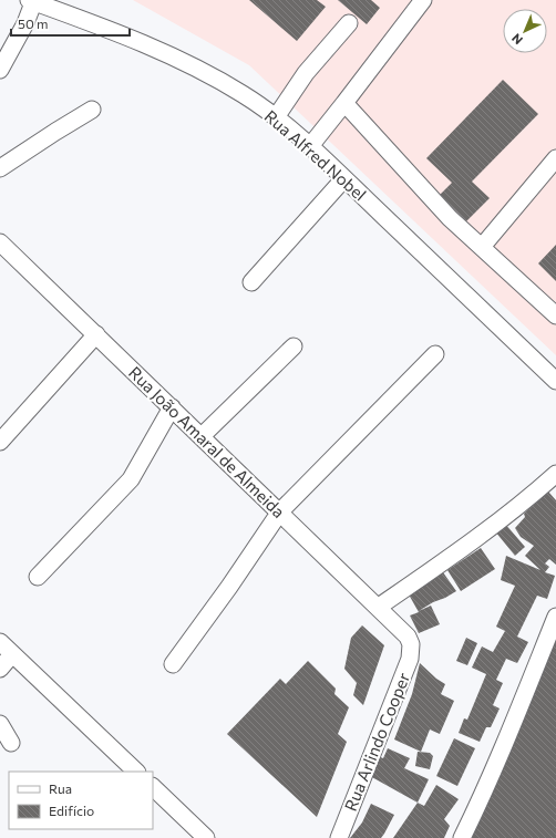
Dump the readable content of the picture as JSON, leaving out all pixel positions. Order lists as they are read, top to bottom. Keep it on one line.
{"streets":{"street":["Rua Alfred Nobel","Rua João Amaral de Almeida","Rua Arlindo Cooper"]},"crossings":[["Rua João Amaral de Almeida","Rua Arlindo Cooper"]],"legend":["Rua","Edifício"],"scale_bar":"50 m","north":"bottom left"}
